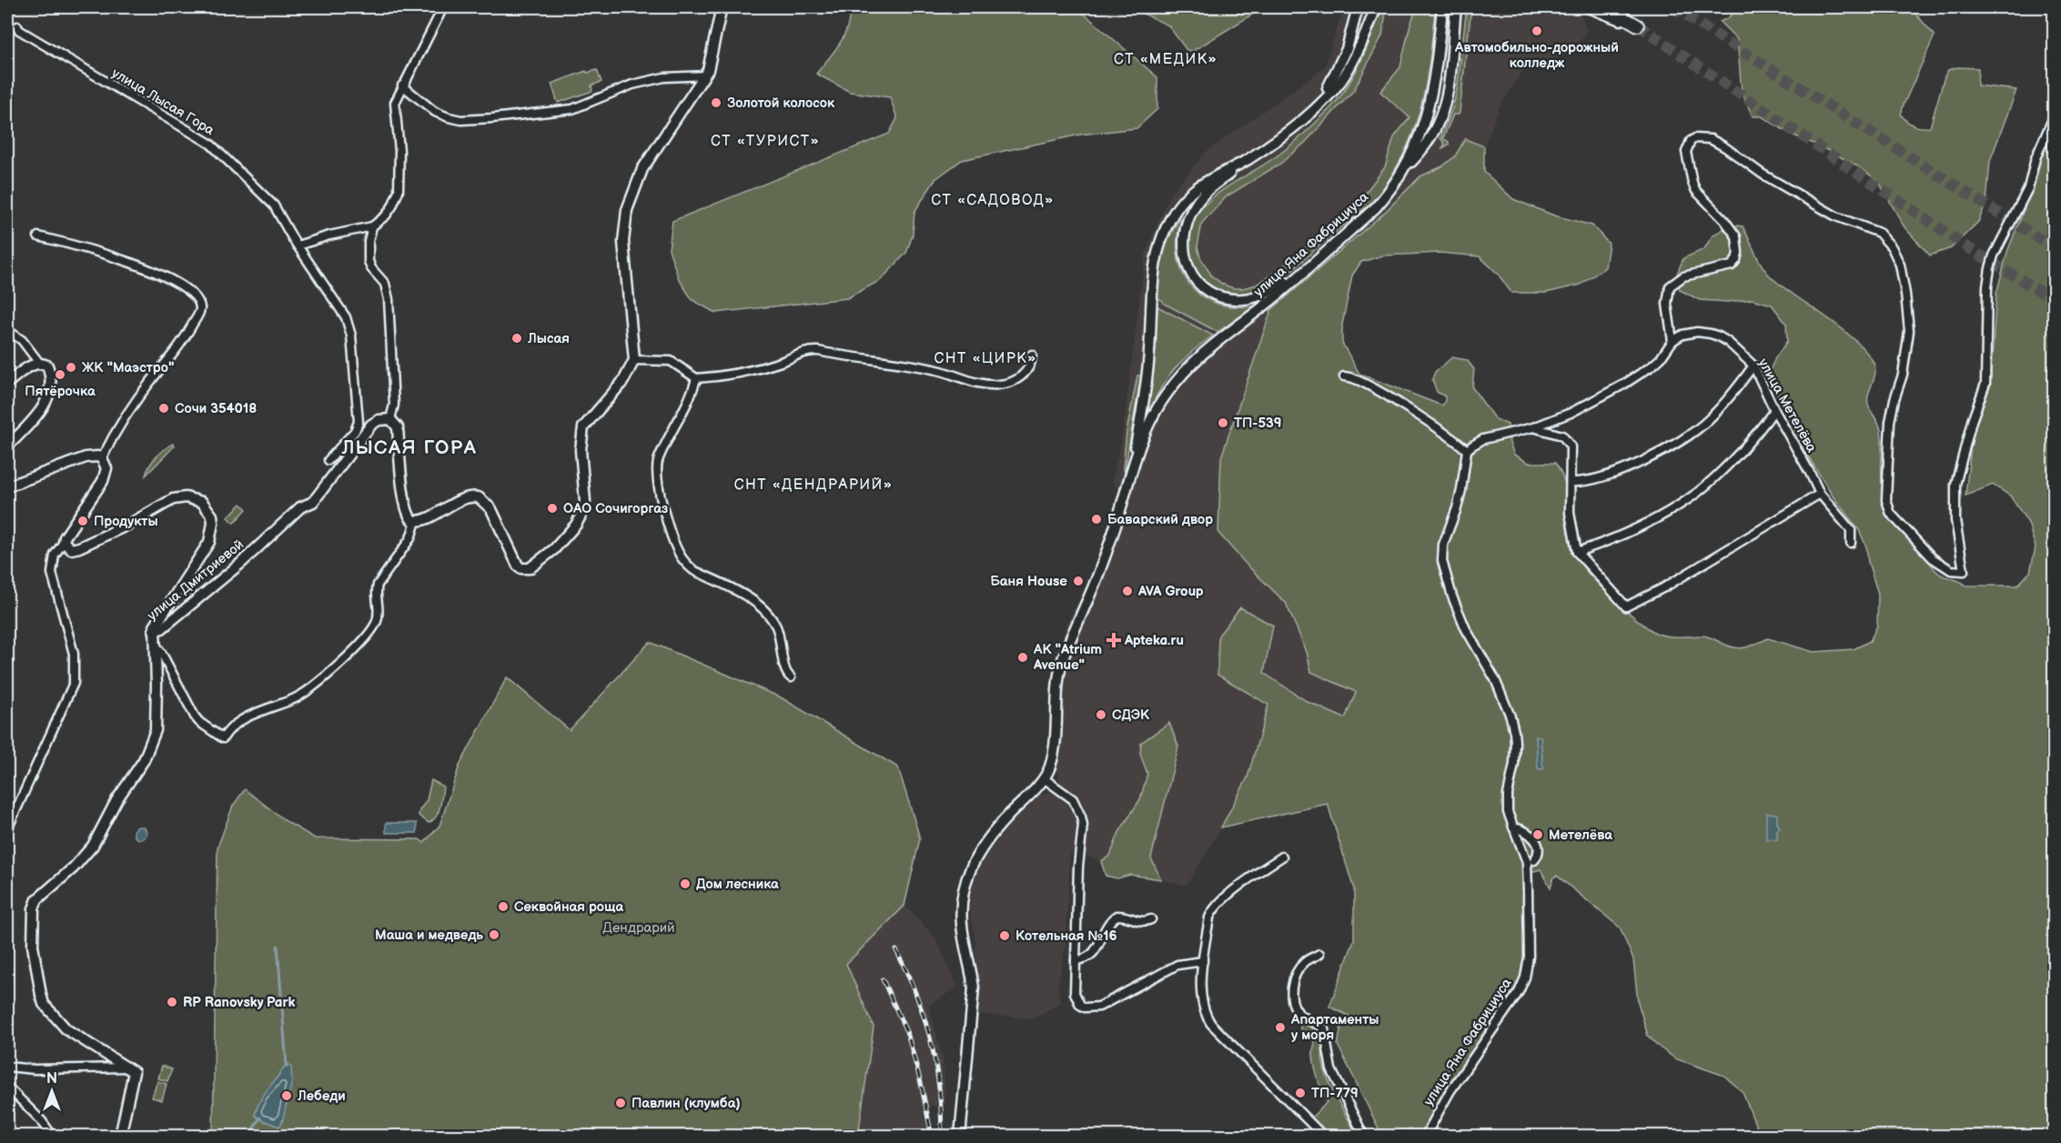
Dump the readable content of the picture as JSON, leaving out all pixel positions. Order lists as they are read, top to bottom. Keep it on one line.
{"streets":{"main road":["улица Яна Фабрициуса","улица Дмитриевой"],"street":["улица Лысая Гора","улица Метелёва"]},"districts":["СТ «МЕДИК»","СТ «ТУРИСТ»","СТ «САДОВОД»","СНТ «ЦИРК»","ЛЫСАЯ ГОРА","СНТ «ДЕНДРАРИЙ»"],"parks":["Дендрарий"],"places":{"other":["Автомобильно-дорожный колледж","Золотой колосок","Лысая","ЖК \"Маэстро\"","Пятёрочка","Сочи 354018","ТП-539","ОАО Сочигоргаз","Баварский двор","Продукты","Баня House","AVA Group","АК \"Atrium Avenue\"","СДЭК","Метелёва","Дом лесника","Секвойная роща","Маша и медведь","Котельная №16","RP Ranovsky Park","Апартаменты у моря","ТП-779","Лебеди","Павлин (клумба)"],"health":["Apteka.ru"]},"north":"top"}
